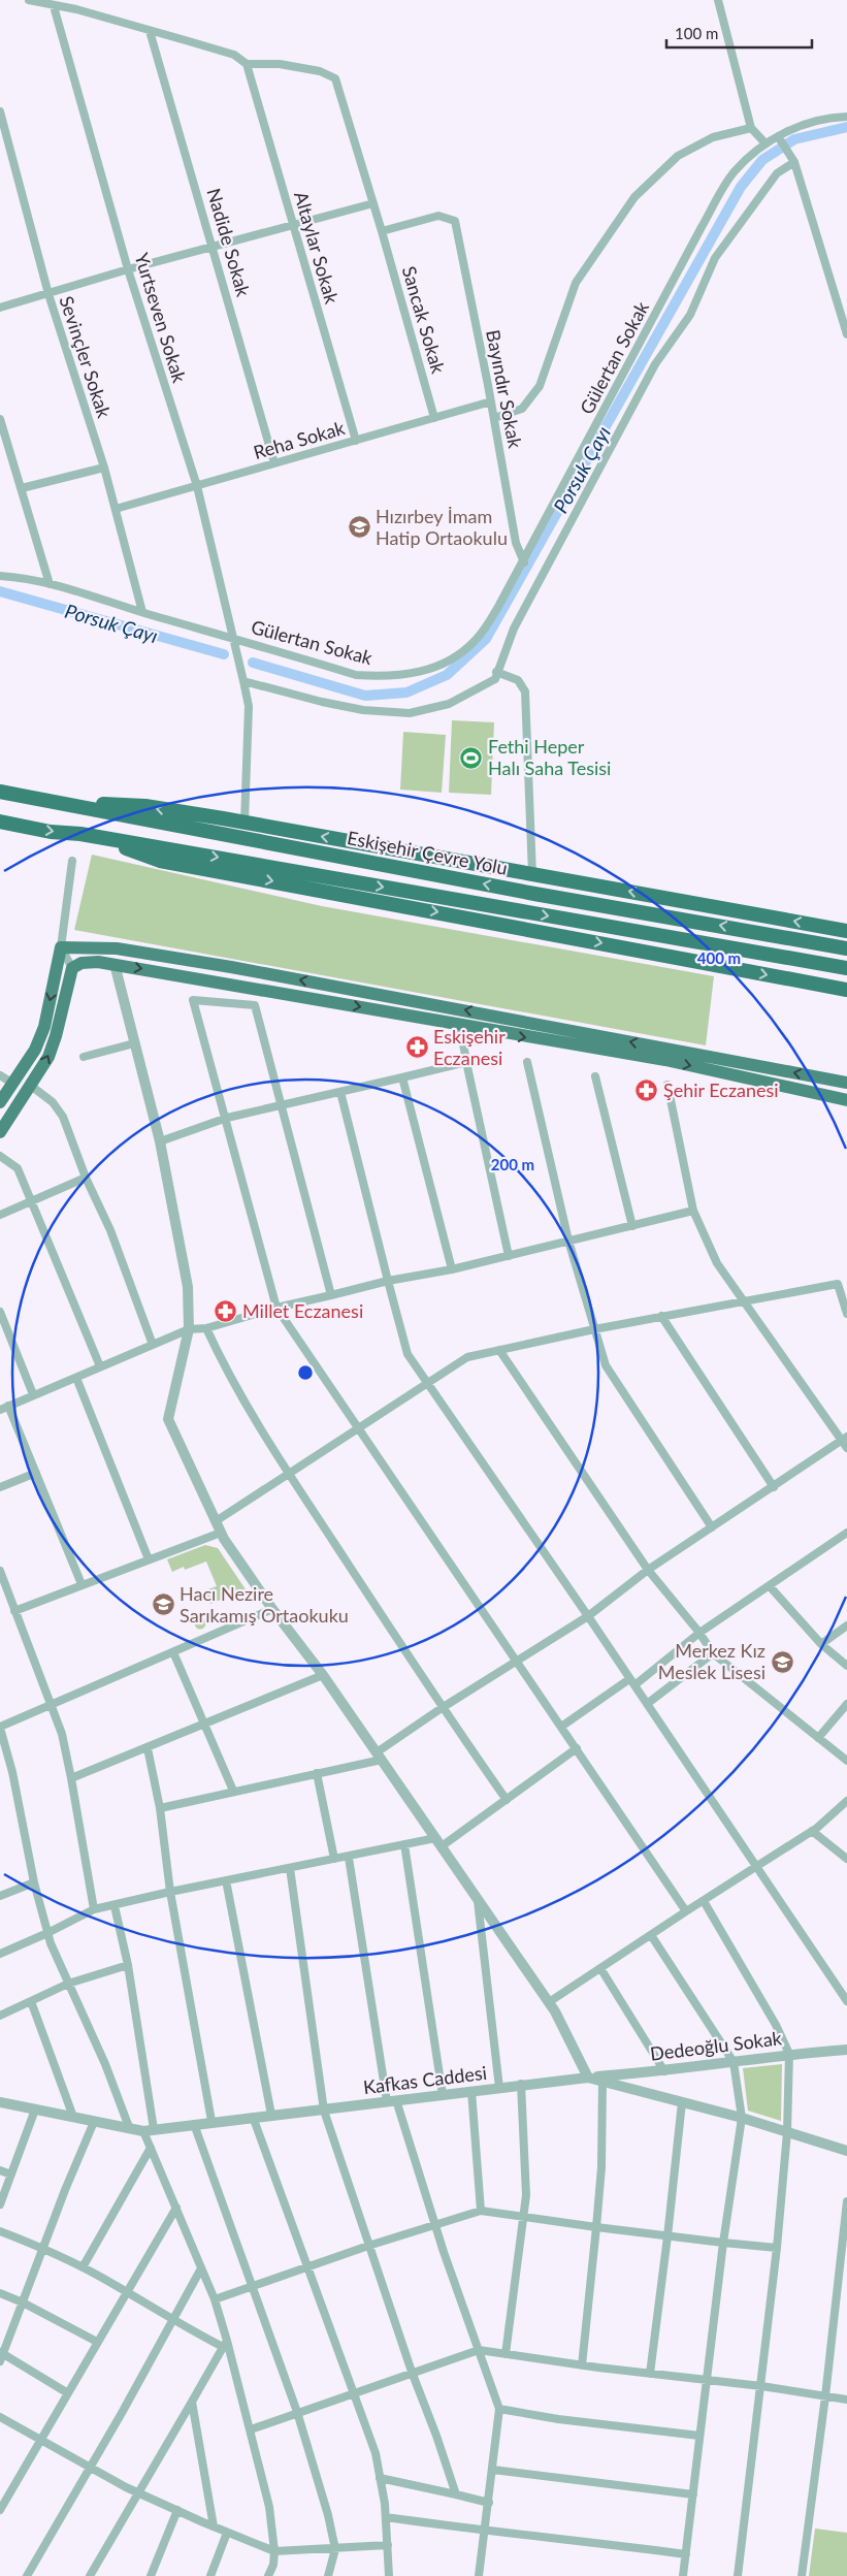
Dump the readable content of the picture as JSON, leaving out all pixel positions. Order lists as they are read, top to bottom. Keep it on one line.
{"streets":{"highway":["Eskişehir Çevre Yolu"],"street":["Nadide Sokak","Altaylar Sokak","Yurtseven Sokak","Sancak Sokak","Sevinçler Sokak","Gülertan Sokak","Bayındır Sokak","Reha Sokak","Dedeoğlu Sokak","Kafkas Caddesi"]},"crossings":[["Nadide Sokak","Reha Sokak"],["Altaylar Sokak","Sancak Sokak"],["Altaylar Sokak","Reha Sokak"],["Yurtseven Sokak","Gülertan Sokak"],["Yurtseven Sokak","Reha Sokak"],["Sancak Sokak","Bayındır Sokak"],["Sancak Sokak","Reha Sokak"],["Sevinçler Sokak","Gülertan Sokak"],["Sevinçler Sokak","Reha Sokak"],["Gülertan Sokak","Bayındır Sokak"],["Bayındır Sokak","Reha Sokak"],["Dedeoğlu Sokak","Kafkas Caddesi"]],"water":["Porsuk Çayı"],"places":{"school or university":["Hızırbey İmam Hatip Ortaokulu","Hacı Nezire Sarıkamış Ortaokuku","Merkez Kız Meslek Lisesi"],"sports":["Fethi Heper Halı Saha Tesisi"],"pharmacy":["Eskişehir Eczanesi","Şehir Eczanesi","Millet Eczanesi"]},"scale_bar":"100 m","rings":["400 m","200 m"]}
